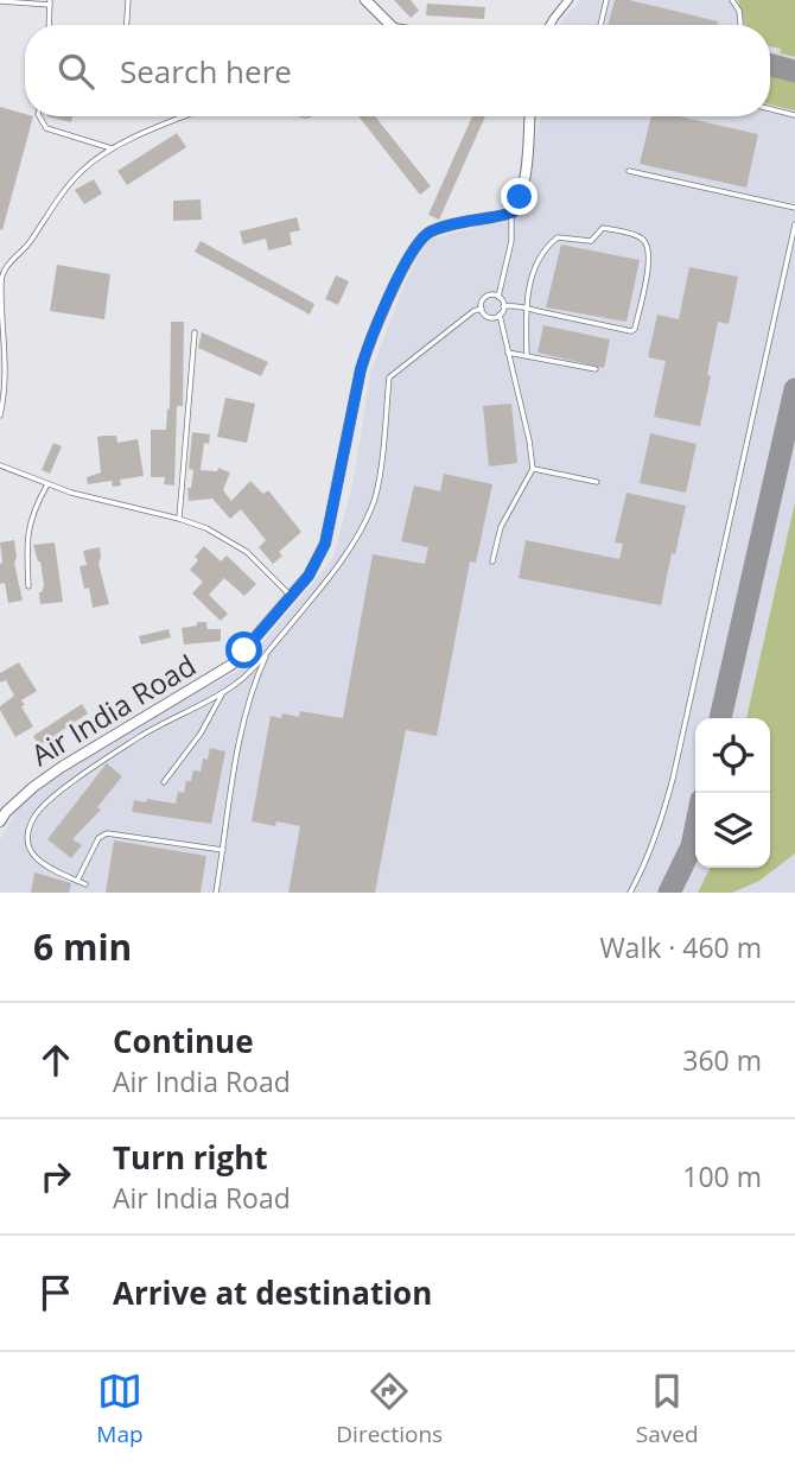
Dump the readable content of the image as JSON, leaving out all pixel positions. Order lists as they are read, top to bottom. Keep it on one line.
{"streets":{"street":["Air India Road"]},"page":{"search":"Search here","heading":["6 min","Walk · 460 m"],"list":[["Continue","Air India Road","360 m"],["Turn right","Air India Road","100 m"],"Arrive at destination"],"nav":["Map","Directions","Saved"]}}
